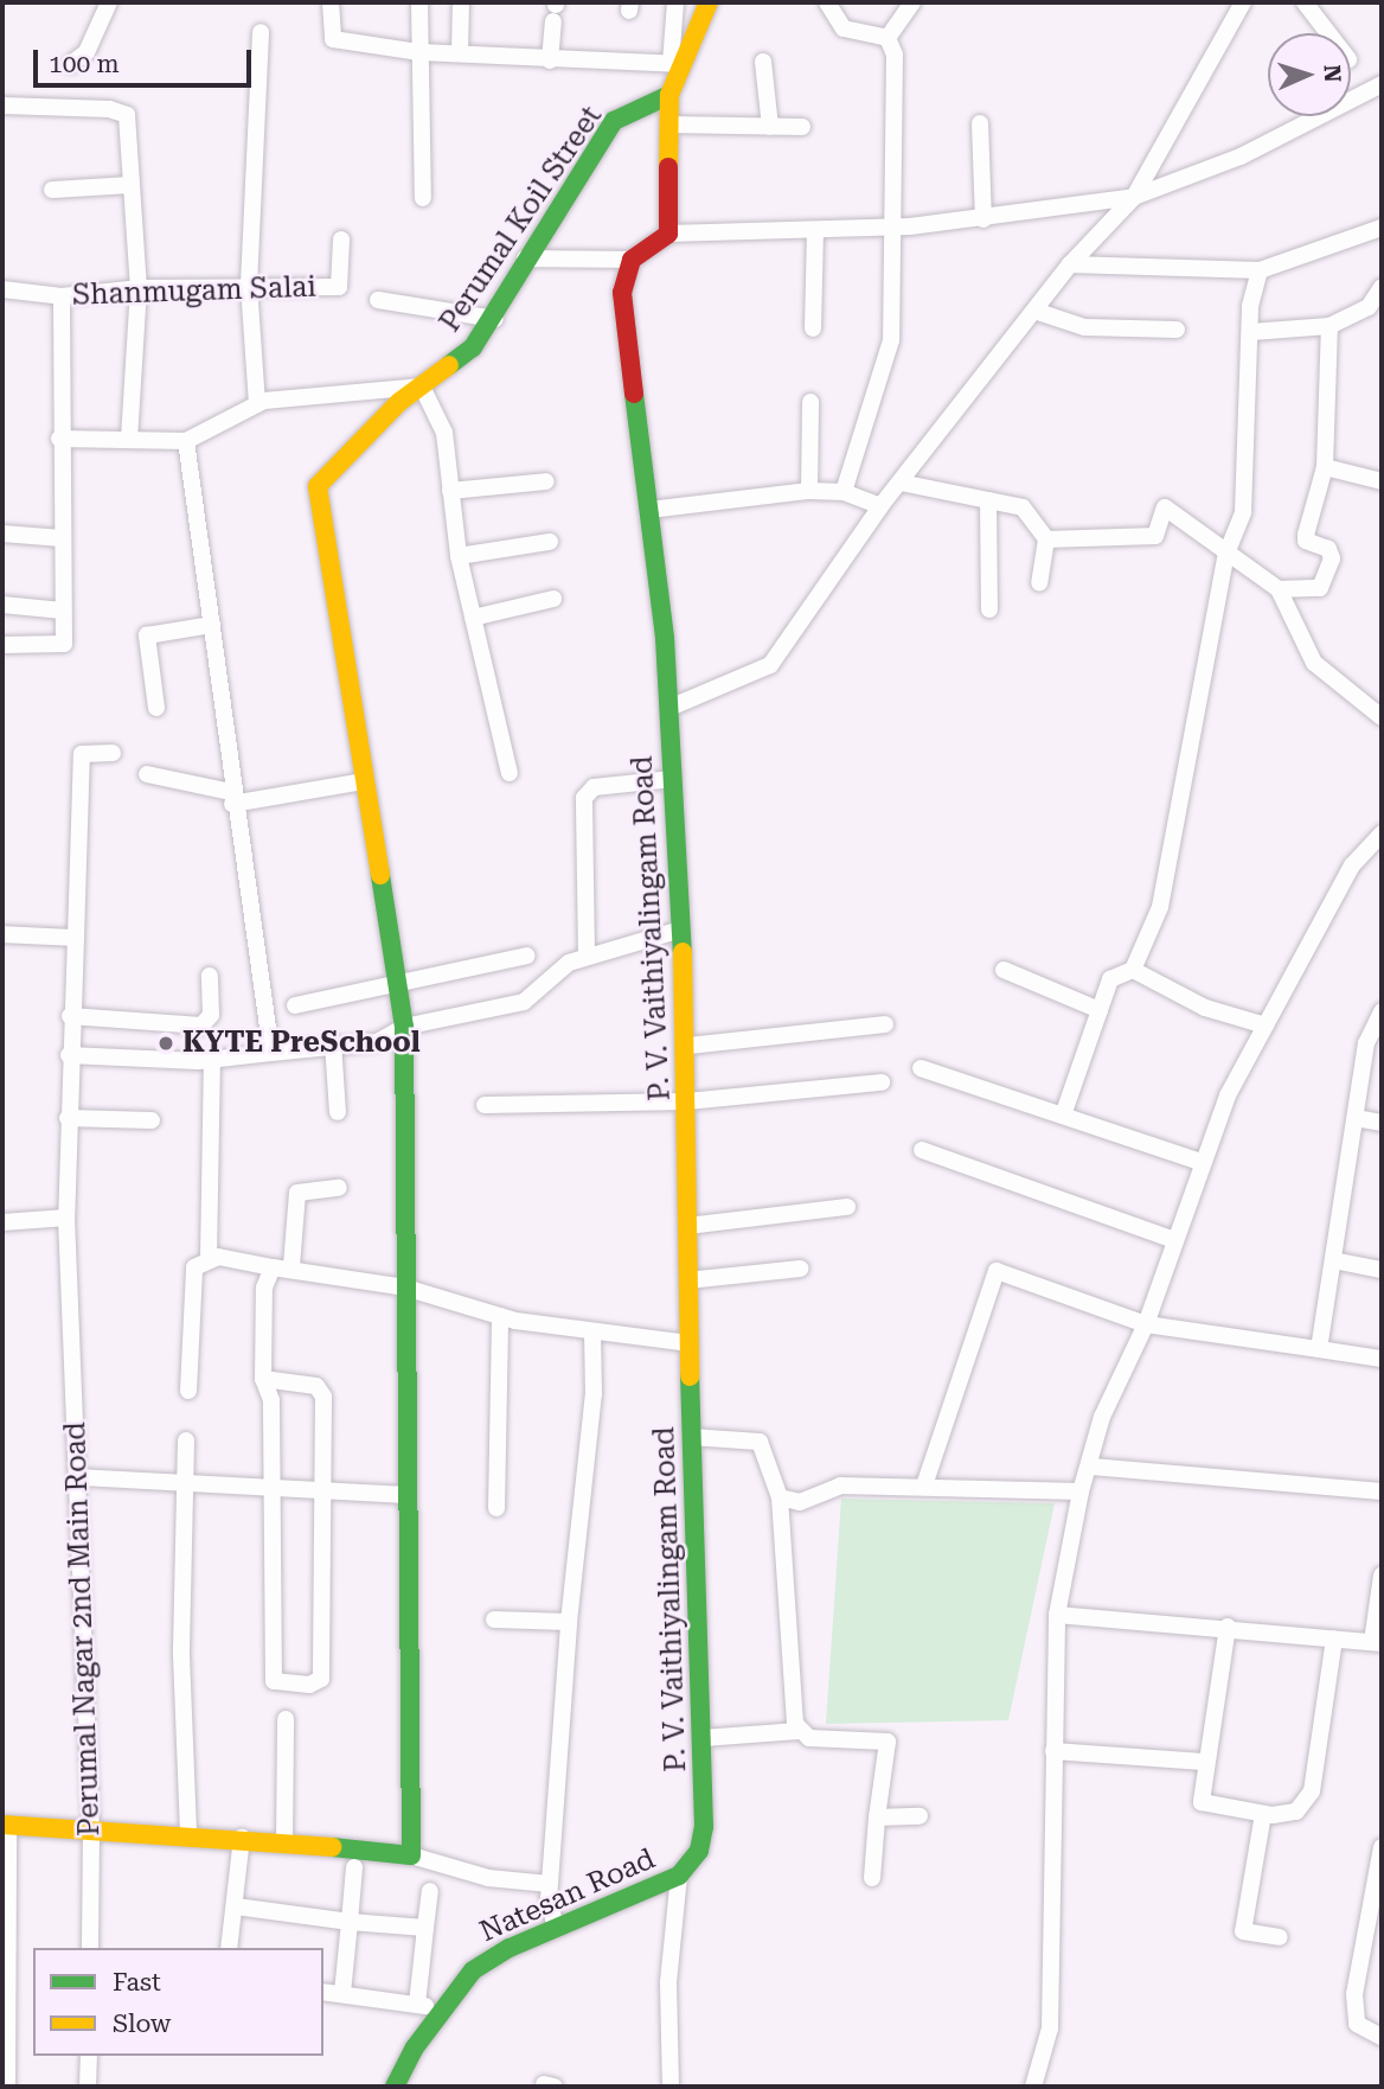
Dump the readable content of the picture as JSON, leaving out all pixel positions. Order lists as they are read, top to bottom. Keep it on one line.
{"streets":{"street":["Perumal Koil Street","Shanmugam Salai","P. V. Vaithiyalingam Road","Perumal Nagar 2nd Main Road","Natesan Road"]},"crossings":[["P. V. Vaithiyalingam Road","Natesan Road"]],"places":["KYTE PreSchool"],"legend":["Fast","Slow"],"scale_bar":"100 m","north":"right"}
